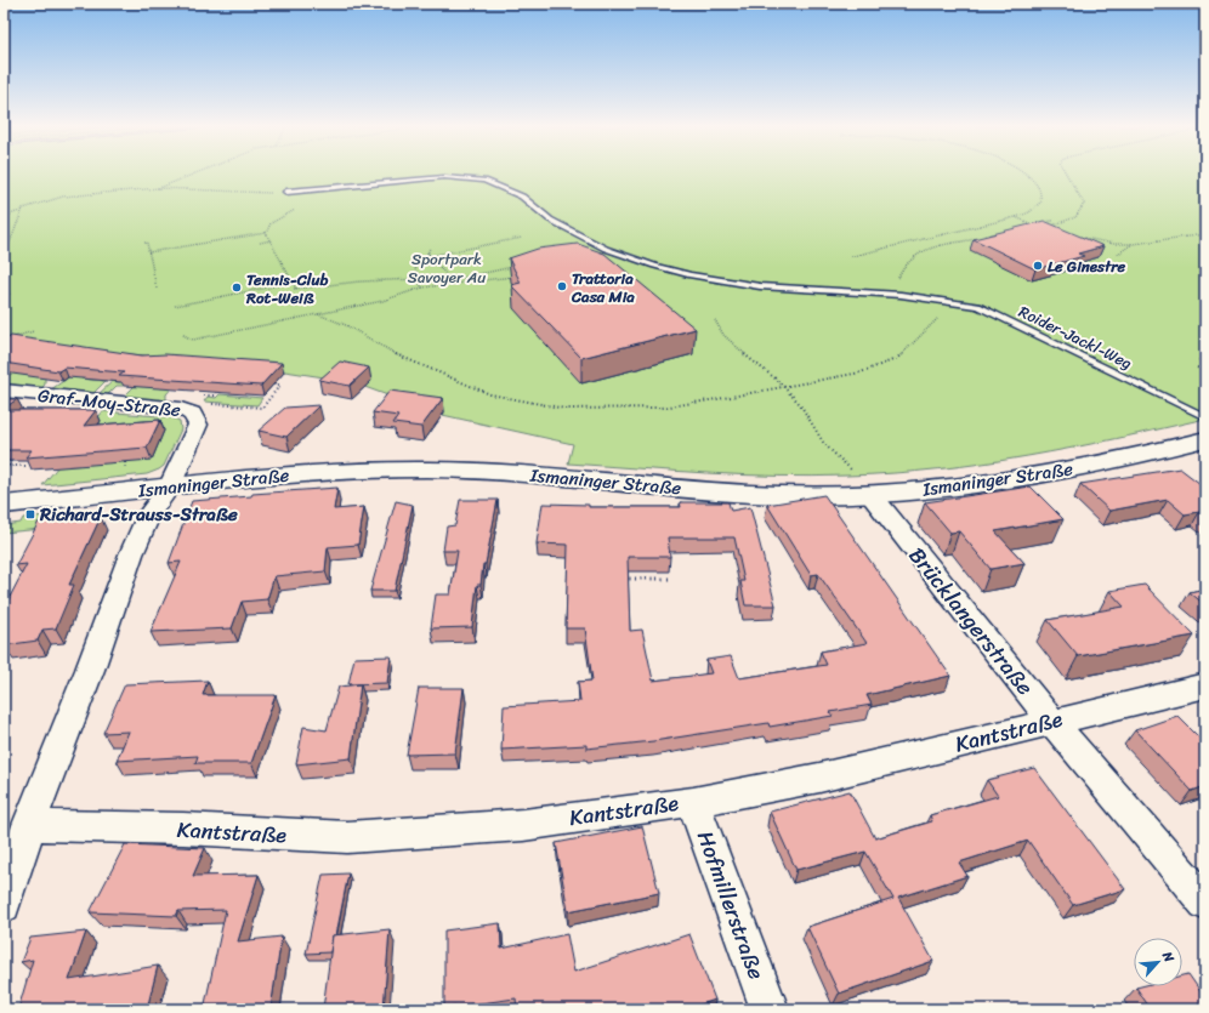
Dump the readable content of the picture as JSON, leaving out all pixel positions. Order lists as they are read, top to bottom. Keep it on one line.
{"streets":{"street":["Graf-Moy-Straße","Ismaninger Straße","Brücklangerstraße","Kantstraße","Hofmillerstraße"],"lane":["Roider-Jackl-Weg"]},"crossings":[["Graf-Moy-Straße","Ismaninger Straße"],["Ismaninger Straße","Brücklangerstraße"],["Brücklangerstraße","Kantstraße"],["Kantstraße","Hofmillerstraße"]],"parks":["Sportpark Savoyer Au"],"places":{"other":["Le Ginestre","Trattoria Casa Mia","Tennis-Club Rot-Weiß"],"transit":["Richard-Strauss-Straße"]},"north":"top right"}
